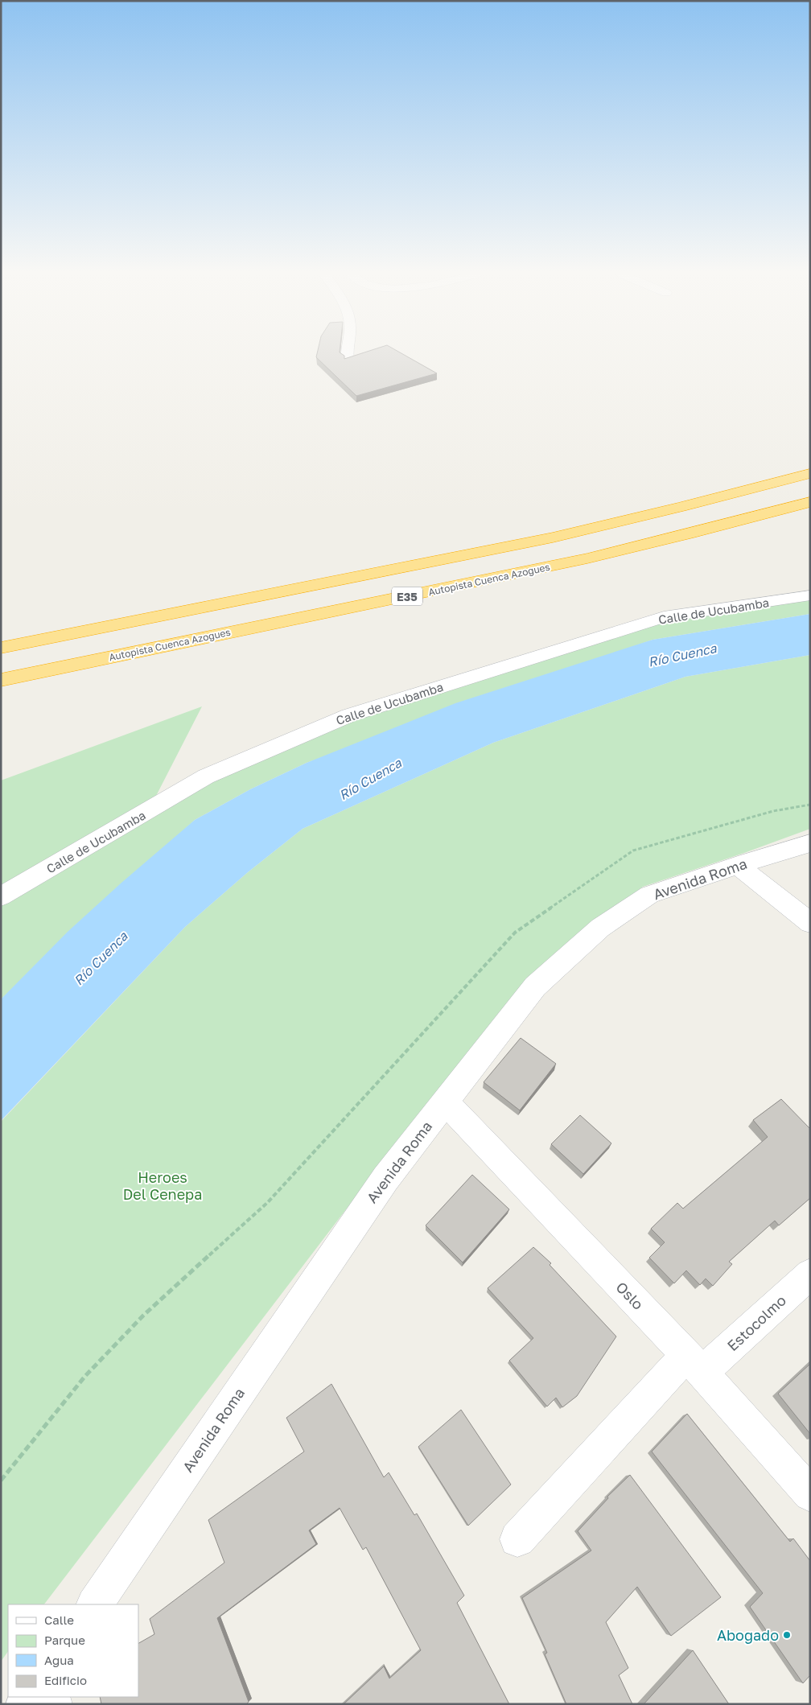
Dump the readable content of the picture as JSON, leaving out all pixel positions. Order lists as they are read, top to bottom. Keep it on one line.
{"streets":{"highway":["Autopista Cuenca Azogues","E35"],"street":["Calle de Ucubamba","Avenida Roma","Oslo","Estocolmo"]},"crossings":[["Avenida Roma","Oslo"],["Oslo","Estocolmo"]],"water":["Río Cuenca"],"parks":["Heroes Del Cenepa"],"places":["Abogado"],"legend":["Calle","Parque","Agua","Edificio"]}
